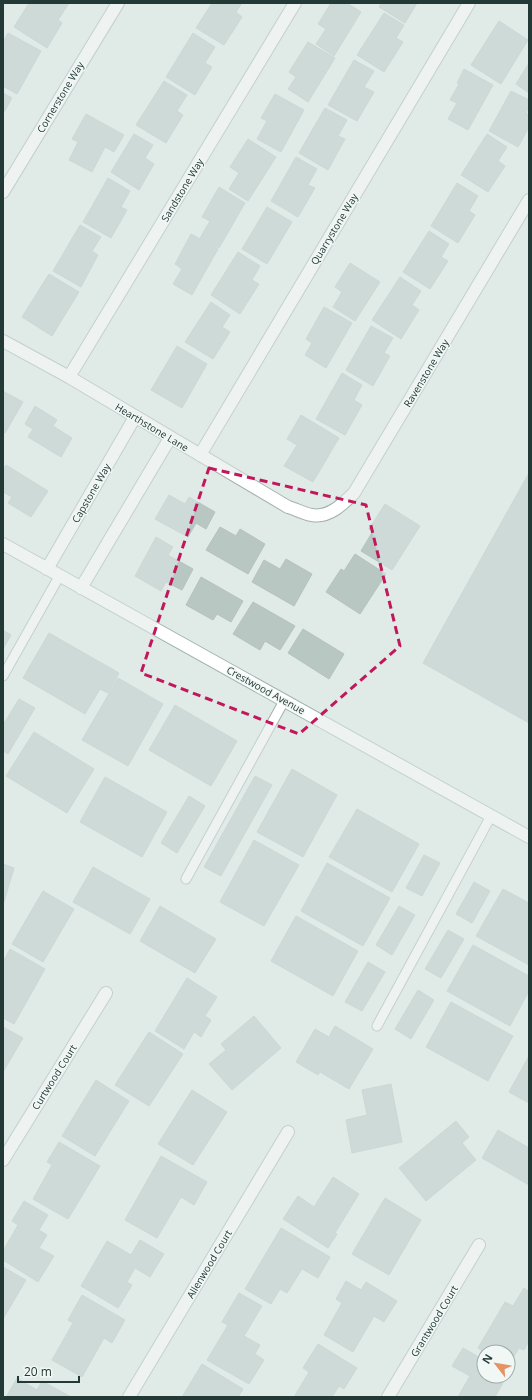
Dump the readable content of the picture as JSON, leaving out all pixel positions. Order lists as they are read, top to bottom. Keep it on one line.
{"streets":{"street":["Cornerstone Way","Sandstone Way","Quarrystone Way","Ravenstone Way","Hearthstone Lane","Capstone Way","Crestwood Avenue","Curtwood Court","Allenwood Court","Grantwood Court"]},"crossings":[["Sandstone Way","Hearthstone Lane"],["Quarrystone Way","Hearthstone Lane"],["Ravenstone Way","Hearthstone Lane"],["Hearthstone Lane","Capstone Way"],["Capstone Way","Crestwood Avenue"]],"scale_bar":"20 m","north":"top left"}
